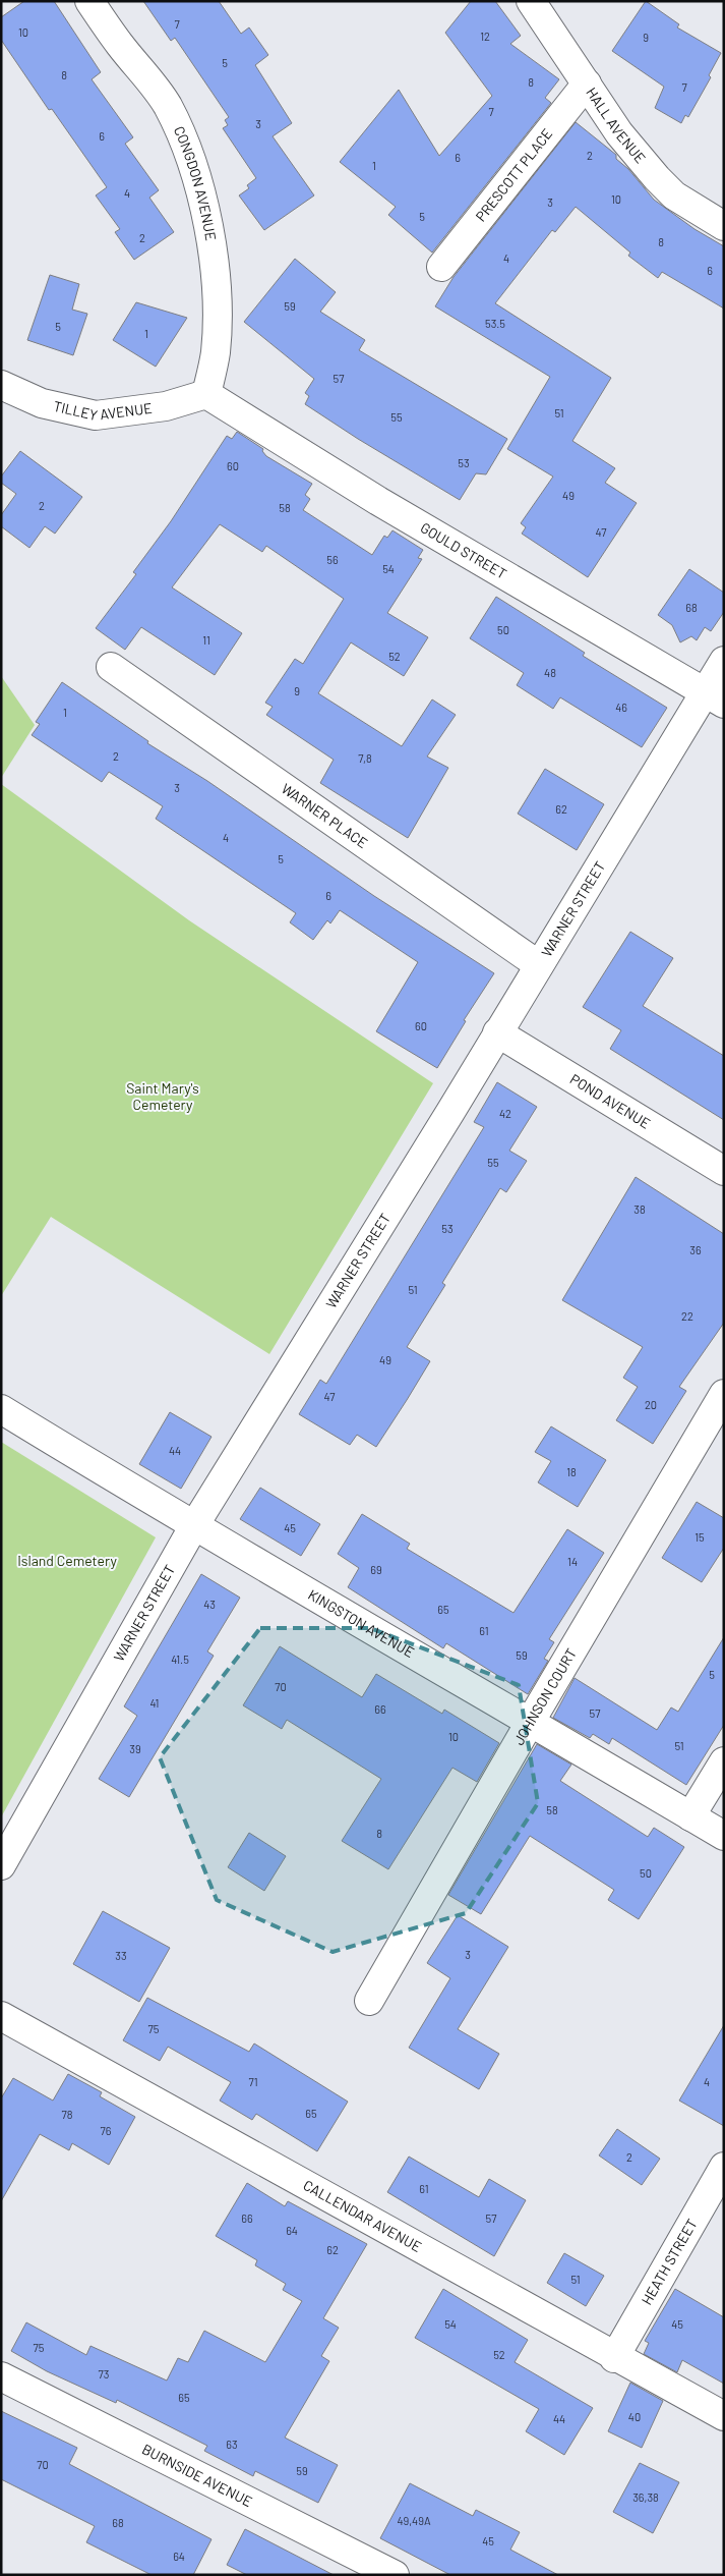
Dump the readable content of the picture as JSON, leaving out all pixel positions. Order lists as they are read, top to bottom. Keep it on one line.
{"streets":{"street":["HALL AVENUE","PRESCOTT PLACE","CONGDON AVENUE","TILLEY AVENUE","GOULD STREET","WARNER PLACE","WARNER STREET","POND AVENUE","KINGSTON AVENUE","JOHNSON COURT","CALLENDAR AVENUE","HEATH STREET","BURNSIDE AVENUE"]},"crossings":[["HALL AVENUE","PRESCOTT PLACE"],["CONGDON AVENUE","TILLEY AVENUE"],["CONGDON AVENUE","GOULD STREET"],["TILLEY AVENUE","GOULD STREET"],["GOULD STREET","WARNER STREET"],["WARNER PLACE","WARNER STREET"],["WARNER STREET","POND AVENUE"],["WARNER STREET","KINGSTON AVENUE"],["KINGSTON AVENUE","JOHNSON COURT"],["CALLENDAR AVENUE","HEATH STREET"]],"parks":["Saint Mary's Cemetery","Island Cemetery"],"house_numbers":["7","10","12","9","5","8","8","7","7","3","6","2","6","1","4","10","3","5","2","8","4","6","59","53.5","5","1","57","51","55","53","60","49","2","58","47","56","54","68","50","11","52","48","9","46","1","2","7,8","3","62","4","5","6","60","42","55","38","53","36","51","22","49","47","20","44","18","45","15","14","69","43","65","61","59","41.5","5","70","41","66","57","10","51","39","58","8","50","3","33","75","71","4","65","78","76","2","61","66","57","64","62","51","54","45","75","52","73","65","40","44","63","70","59","36,38","49,49A","68","45","64"]}
